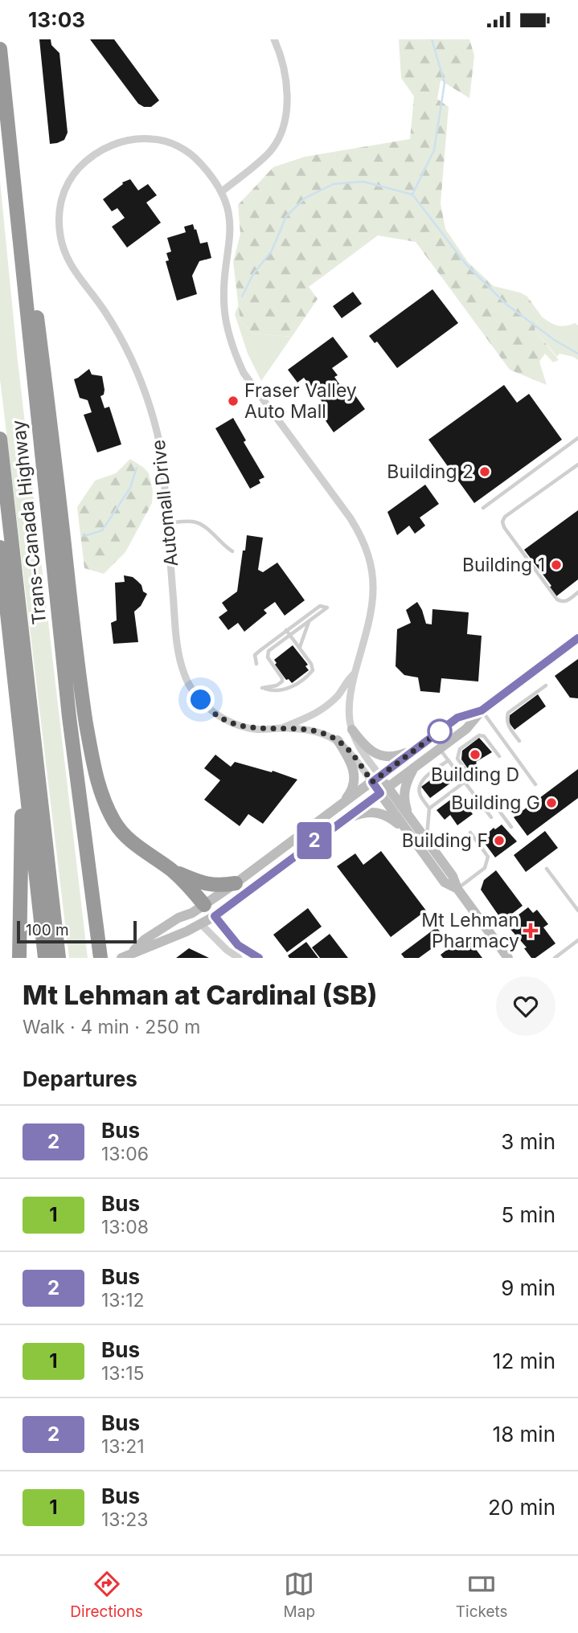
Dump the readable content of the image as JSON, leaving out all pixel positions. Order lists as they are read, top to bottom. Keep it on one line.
{"streets":{"highway":["Trans-Canada Highway"],"street":["Automall Drive"]},"places":{"other":["Fraser Valley Auto Mall","Building 2","Building 1","Building D","Building G","Building F"],"health":["Mt Lehman Pharmacy"]},"lines":["bus line 2"],"scale_bar":"100 m","page":{"status":"13:03","on_map":"2","scale":"100 m","heading":[["Mt Lehman at Cardinal (SB)","Walk · 4 min · 250 m"],"Departures"],"list":[{"mark":"2","name":"Bus","note":"13:06","value":"3 min"},{"mark":"1","name":"Bus","note":"13:08","value":"5 min"},{"mark":"2","name":"Bus","note":"13:12","value":"9 min"},{"mark":"1","name":"Bus","note":"13:15","value":"12 min"},{"mark":"2","name":"Bus","note":"13:21","value":"18 min"},{"mark":"1","name":"Bus","note":"13:23","value":"20 min"}],"tabs":["Directions","Map","Tickets"]}}
